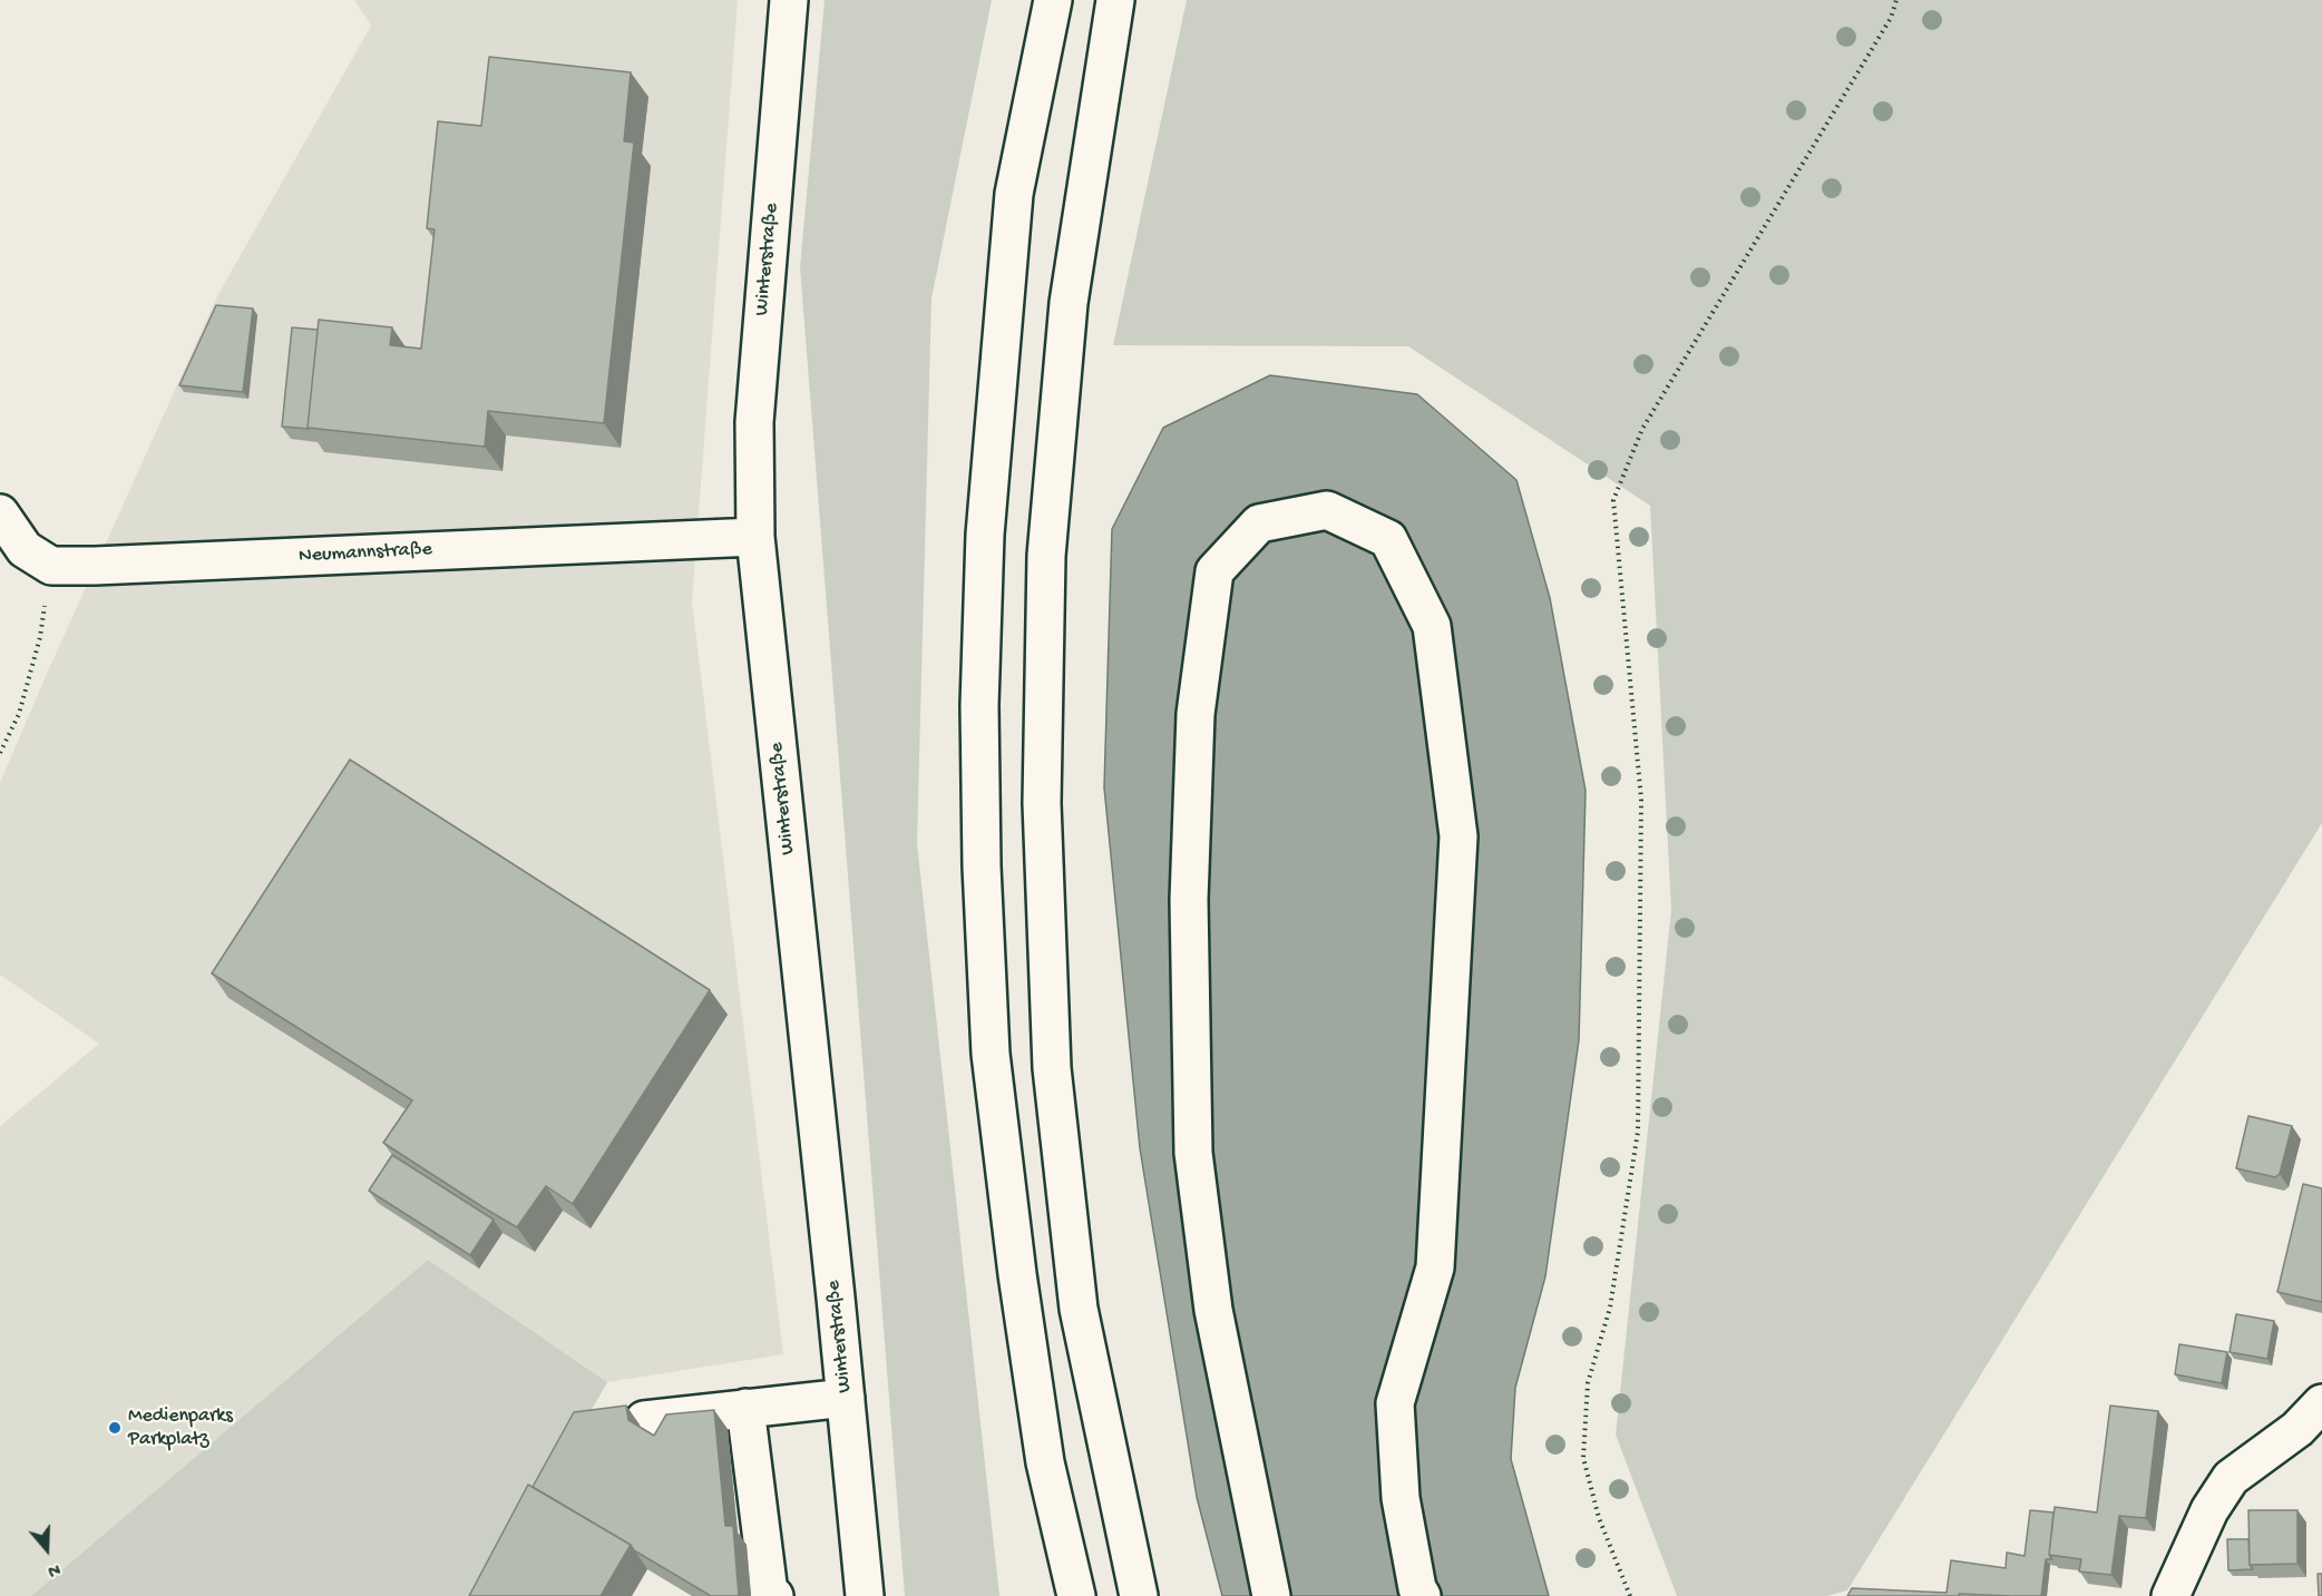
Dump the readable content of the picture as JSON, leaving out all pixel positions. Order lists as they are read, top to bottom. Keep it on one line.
{"streets":{"main road":["Winterstraße","Neumannstraße"]},"crossings":[["Winterstraße","Neumannstraße"]],"places":["Medienparks Parkplatz"],"north":"bottom"}
